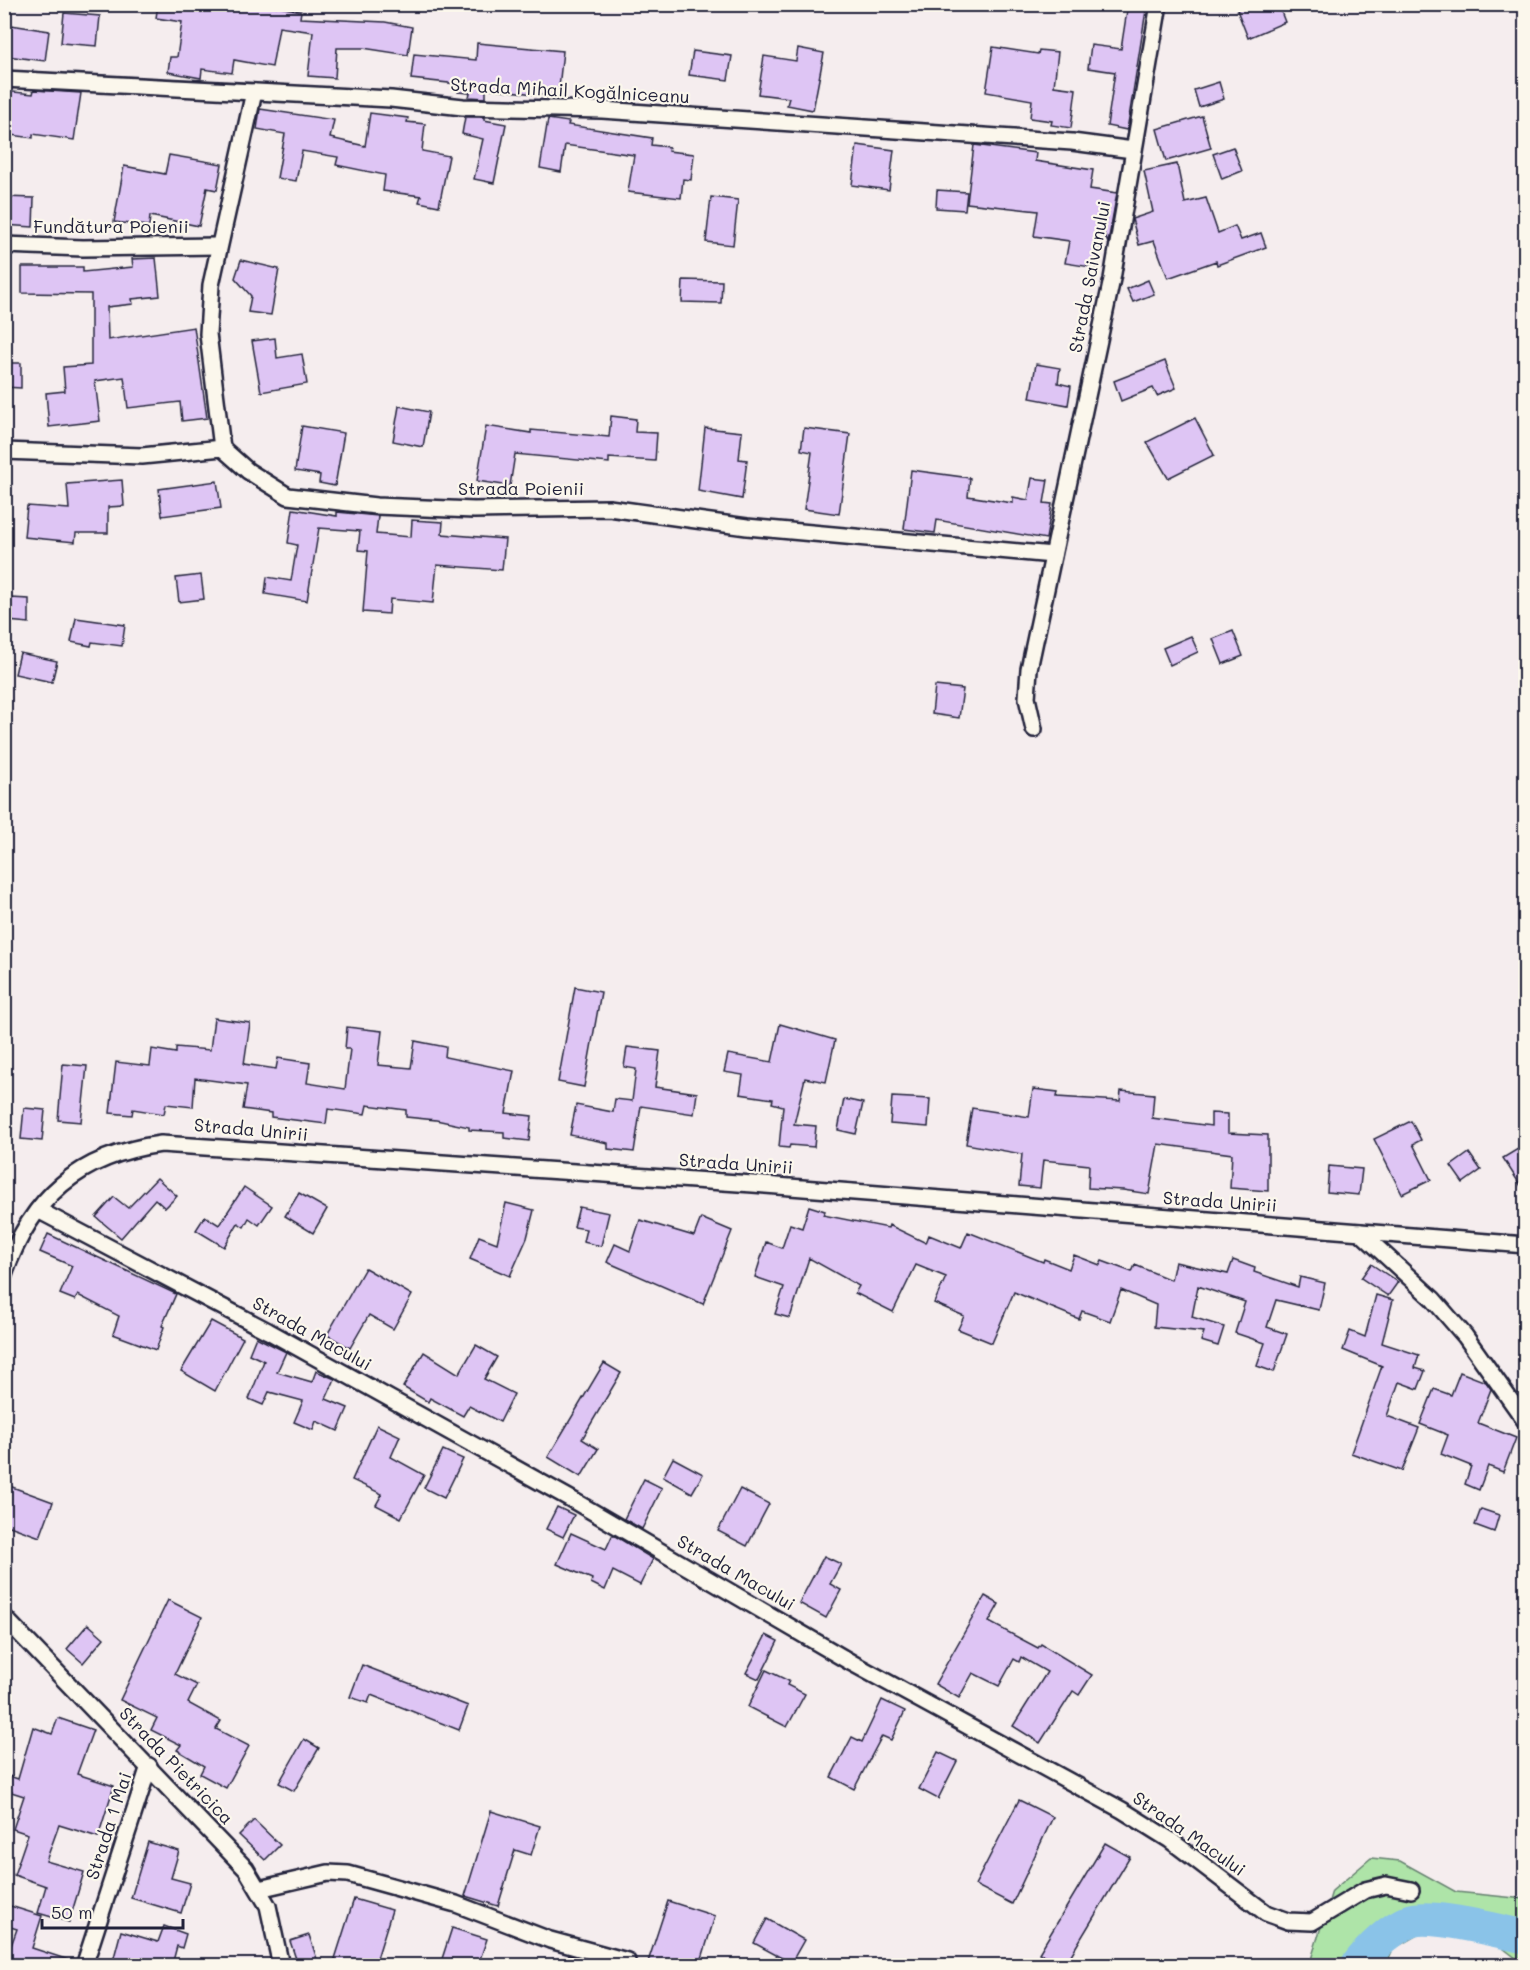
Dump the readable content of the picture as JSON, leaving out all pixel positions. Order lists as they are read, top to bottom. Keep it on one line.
{"streets":{"street":["Strada Mihail Kogălniceanu","Fundătura Poienii","Strada Saivanului","Strada Poienii","Strada Unirii","Strada Macului","Strada Pietricica","Strada 1 Mai"]},"crossings":[["Strada Mihail Kogălniceanu","Strada Saivanului"],["Strada Saivanului","Strada Poienii"],["Strada Unirii","Strada Macului"],["Strada Pietricica","Strada 1 Mai"]],"scale_bar":"50 m"}
